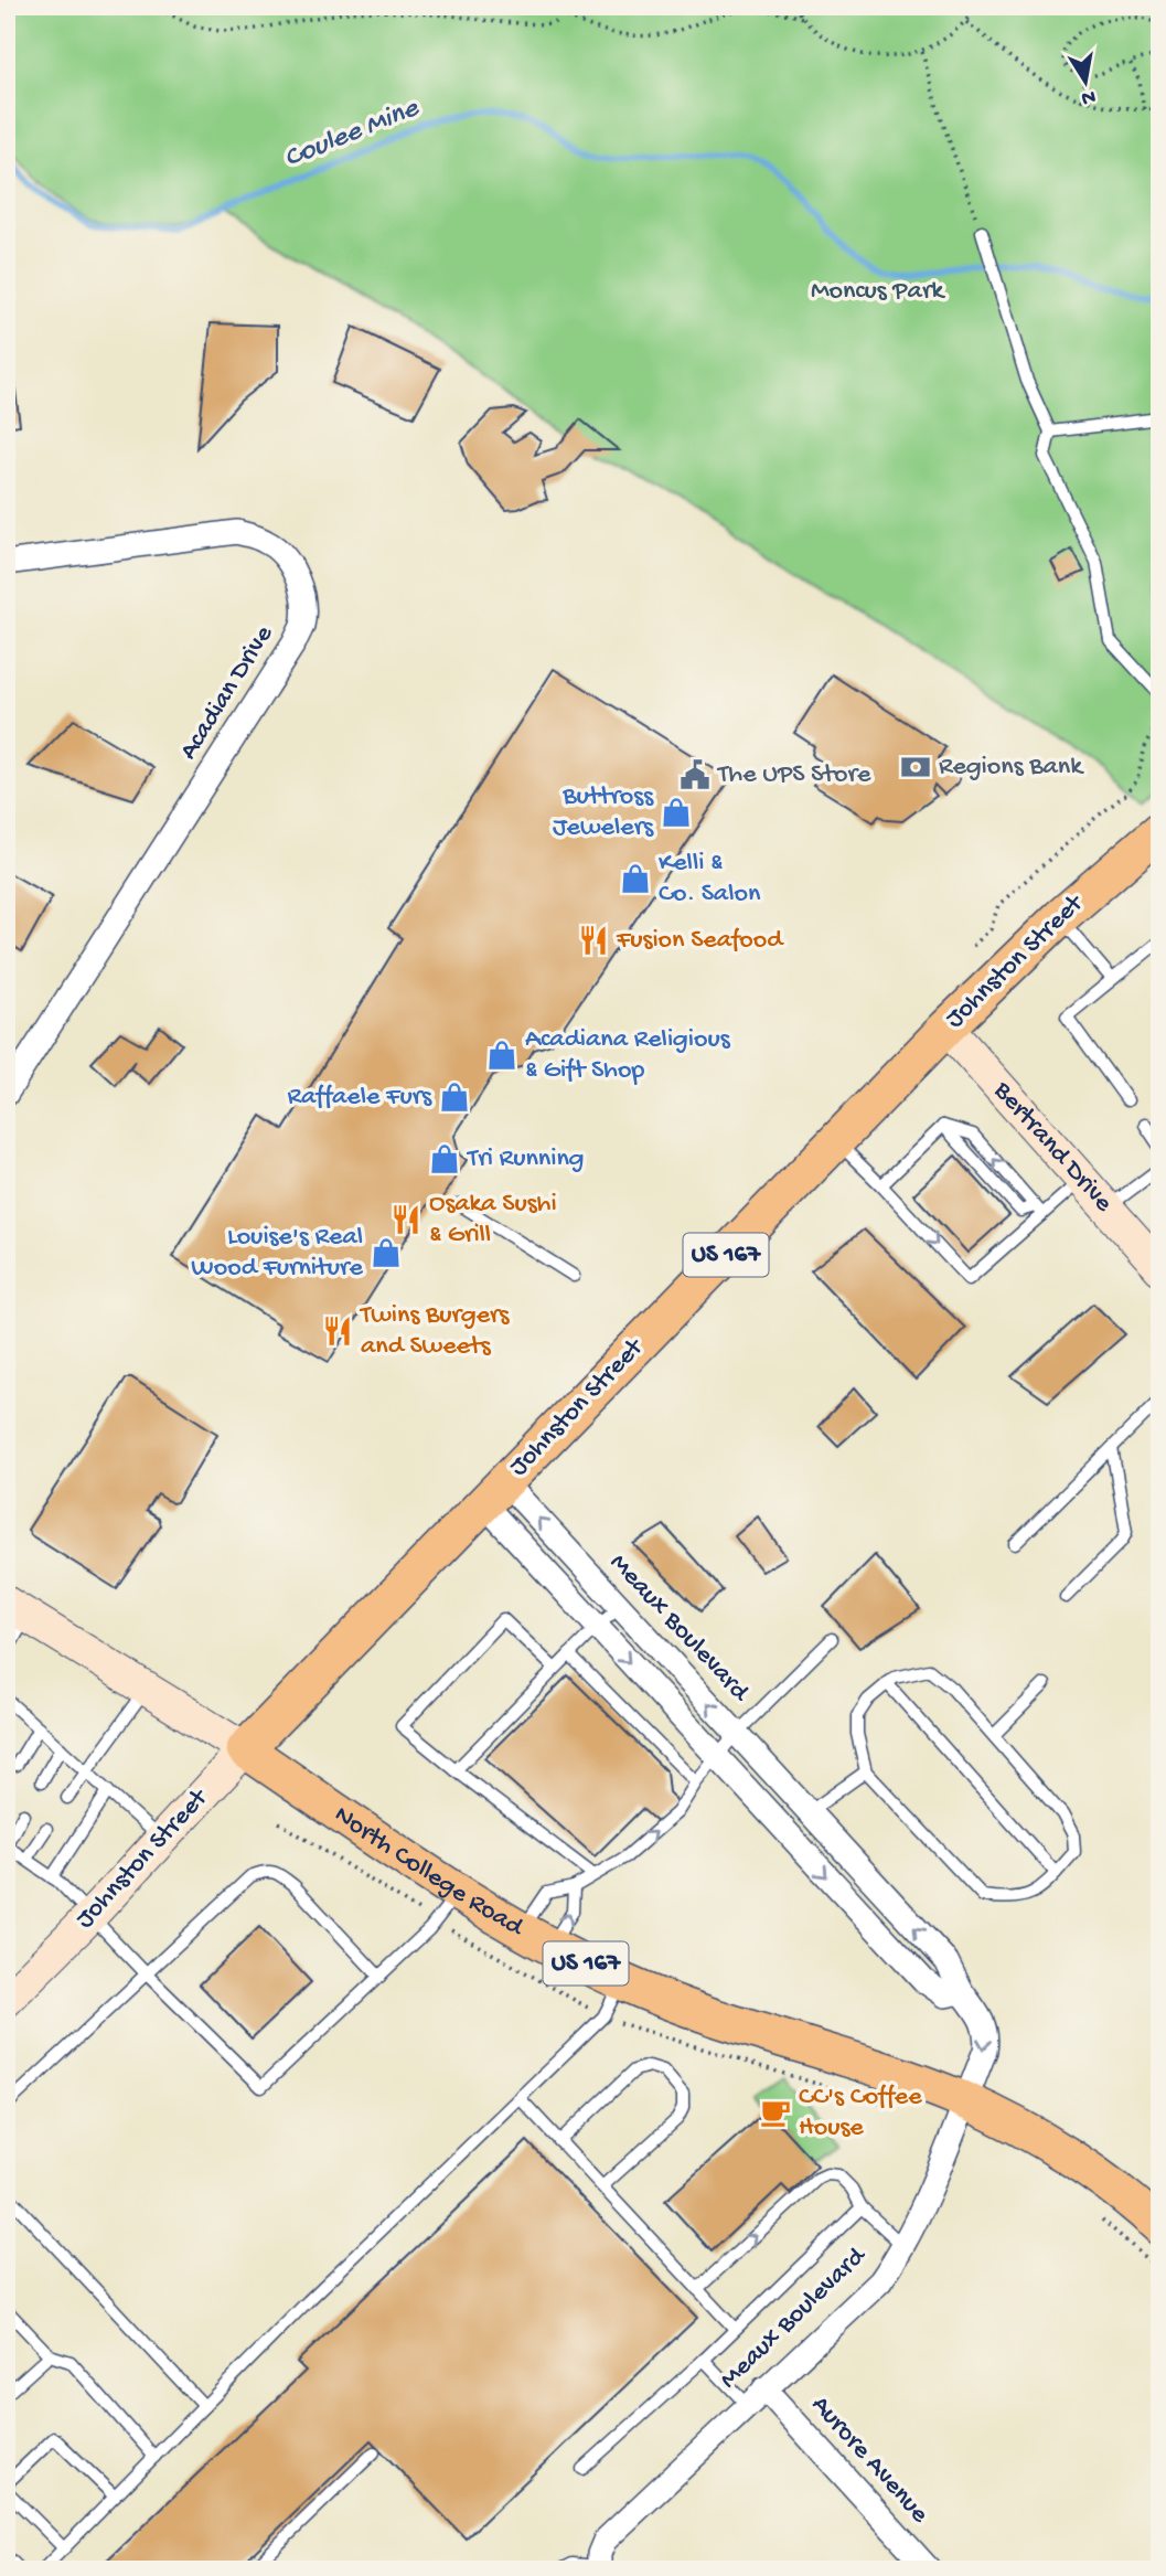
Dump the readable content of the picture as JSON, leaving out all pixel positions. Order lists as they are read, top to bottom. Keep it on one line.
{"streets":{"main road":["Johnston Street","Bertrand Drive","US 167","North College Road"],"street":["Acadian Drive","Meaux Boulevard","Aurore Avenue"]},"crossings":[["Johnston Street","Bertrand Drive"],["Johnston Street","Meaux Boulevard"],["Johnston Street","North College Road"],["Meaux Boulevard","North College Road"],["Meaux Boulevard","Aurore Avenue"]],"water":["Coulee Mine"],"parks":["Moncus Park"],"places":{"bank":["Regions Bank"],"public building":["The UPS Store"],"shop":["Buttross Jewelers","Kelli & Co. Salon","Acadiana Religious & Gift Shop","Raffaele Furs","Tri Running","Louise's Real Wood Furniture"],"restaurant":["Fusion Seafood","Osaka Sushi & Grill","Twins Burgers and Sweets"],"cafe":["CC's Coffee House"]},"north":"bottom"}
